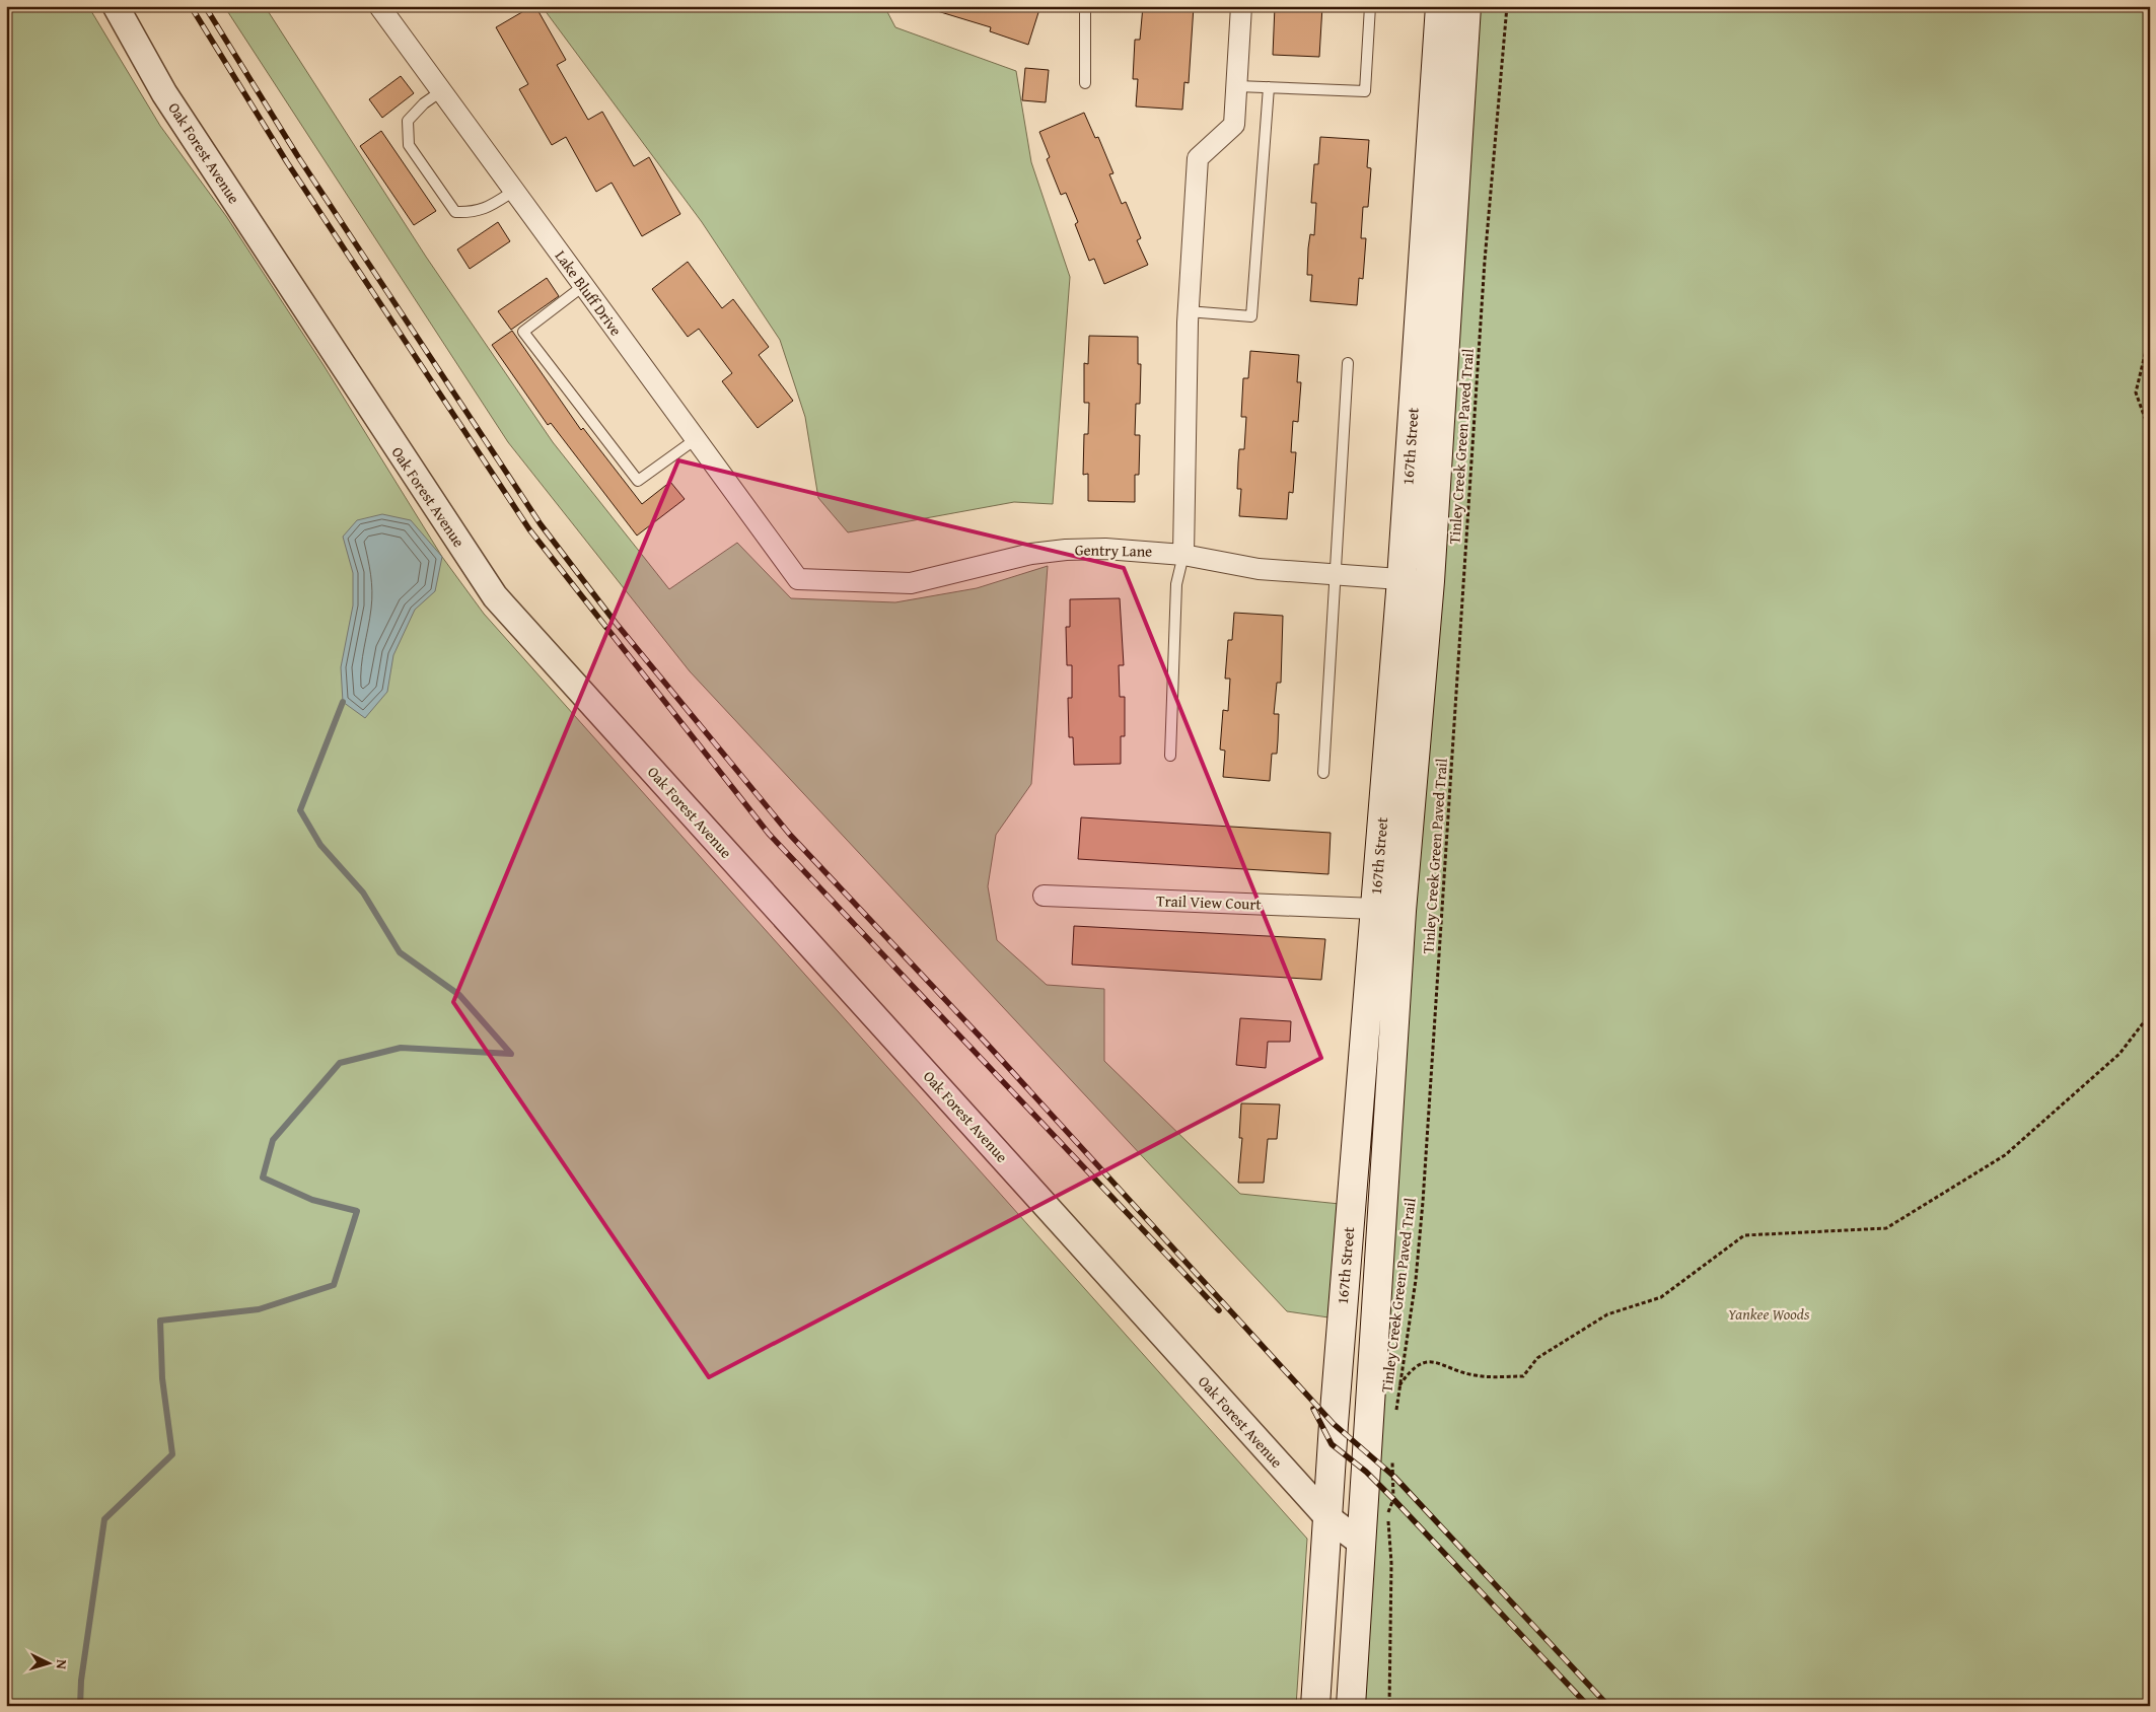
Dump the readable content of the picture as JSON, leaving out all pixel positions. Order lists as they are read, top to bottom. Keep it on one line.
{"streets":{"main road":["167th Street"],"street":["Oak Forest Avenue","Lake Bluff Drive","Gentry Lane","Trail View Court"],"path":["Tinley Creek Green Paved Trail"]},"crossings":[["Oak Forest Avenue","167th Street"],["Lake Bluff Drive","Gentry Lane"],["167th Street","Gentry Lane"],["167th Street","Trail View Court"]],"parks":["Yankee Woods"],"north":"right"}
